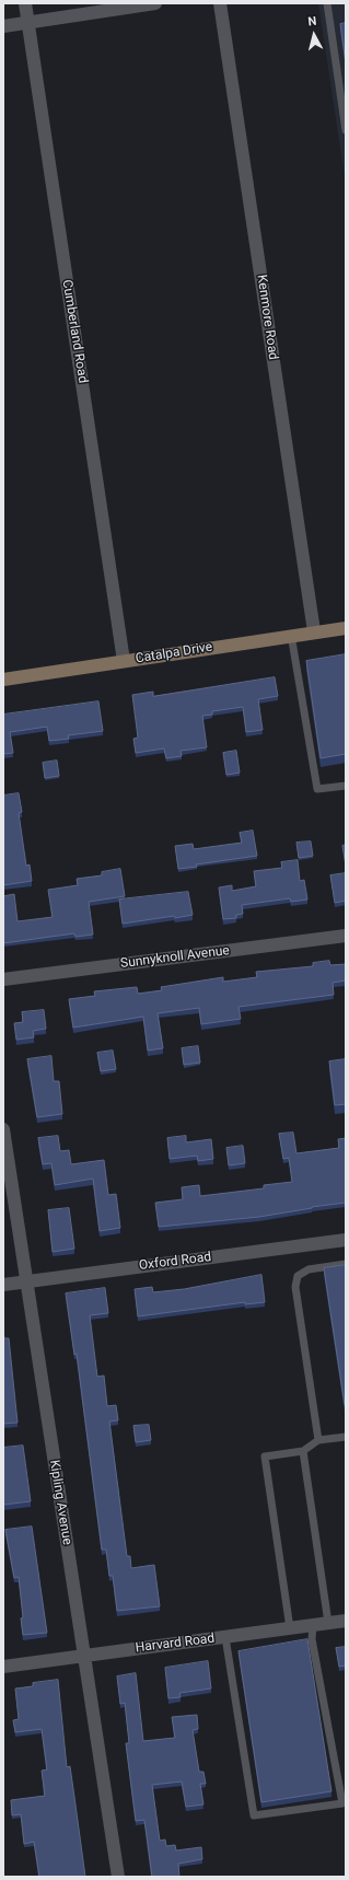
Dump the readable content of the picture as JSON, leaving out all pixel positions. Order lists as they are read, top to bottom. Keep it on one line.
{"streets":{"street":["Kenmore Road","Cumberland Road","Catalpa Drive","Sunnyknoll Avenue","Oxford Road","Kipling Avenue","Harvard Road"]},"crossings":[["Kenmore Road","Catalpa Drive"],["Cumberland Road","Catalpa Drive"],["Oxford Road","Kipling Avenue"],["Kipling Avenue","Harvard Road"]],"north":"top"}
